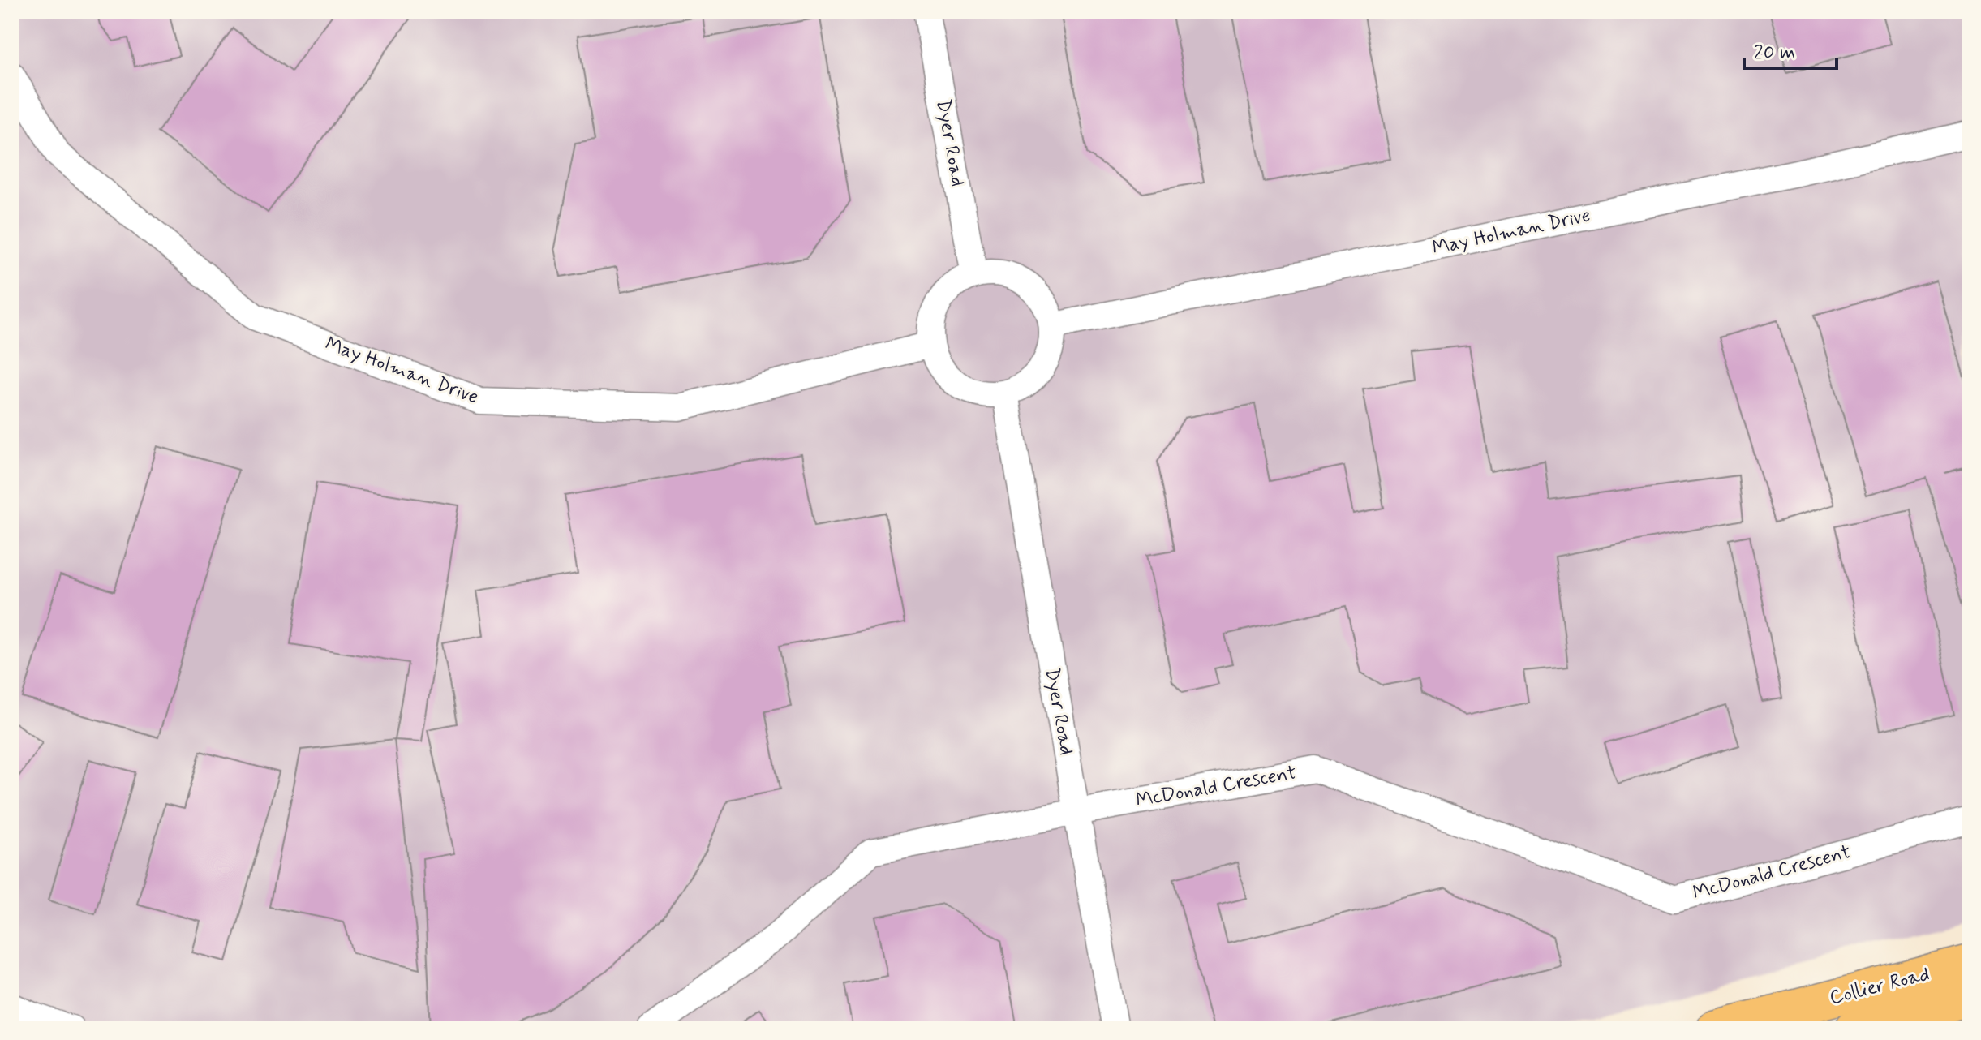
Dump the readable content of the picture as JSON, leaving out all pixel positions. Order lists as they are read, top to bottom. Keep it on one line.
{"streets":{"main road":["Collier Road"],"street":["Dyer Road","May Holman Drive","McDonald Crescent"]},"crossings":[["Dyer Road","May Holman Drive"],["Dyer Road","McDonald Crescent"]],"scale_bar":"20 m"}
